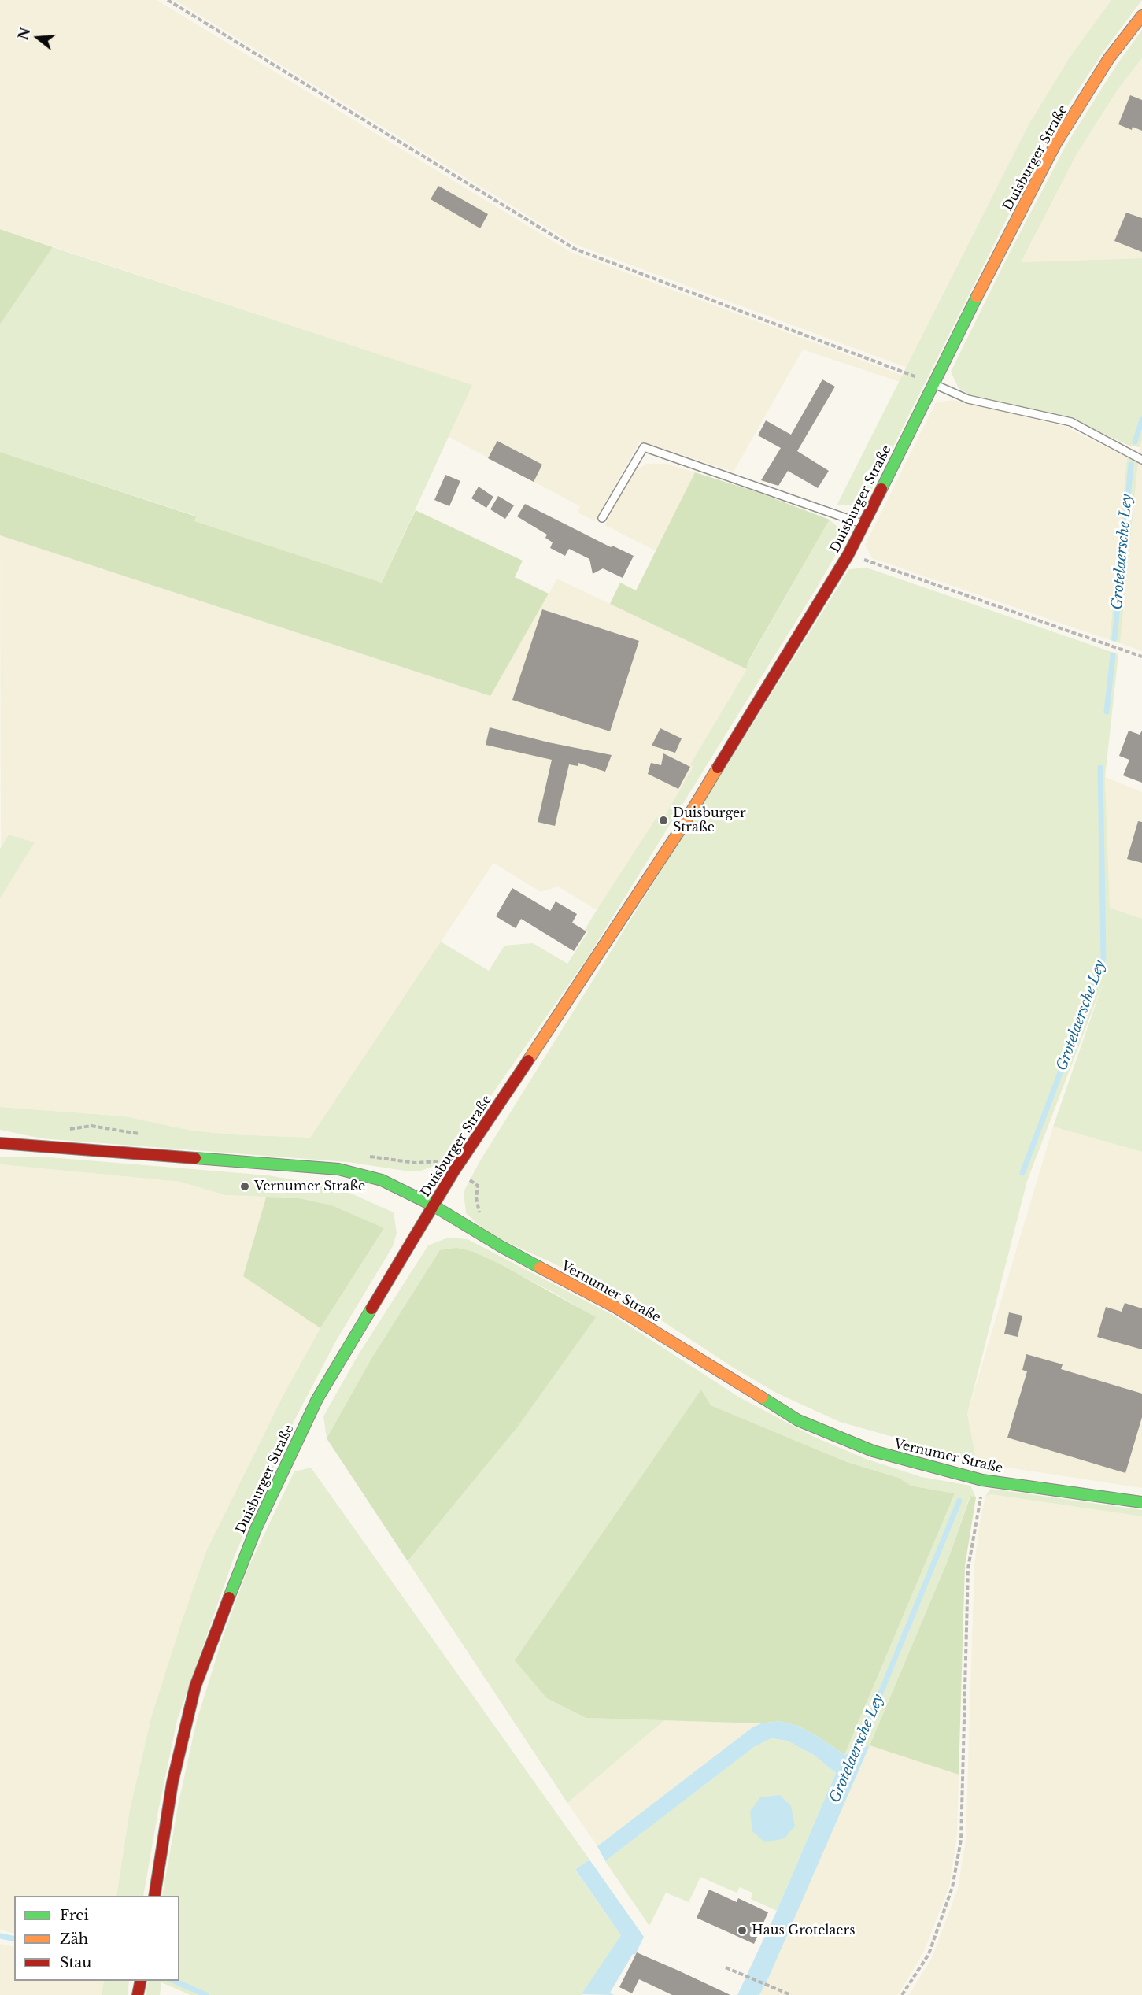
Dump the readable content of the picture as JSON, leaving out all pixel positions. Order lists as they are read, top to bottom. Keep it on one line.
{"streets":{"main road":["Duisburger Straße","Vernumer Straße"]},"crossings":[["Duisburger Straße","Vernumer Straße"]],"water":["Grotelaersche Ley"],"places":["Duisburger Straße","Vernumer Straße","Haus Grotelaers"],"legend":["Frei","Zäh","Stau"],"north":"left"}
